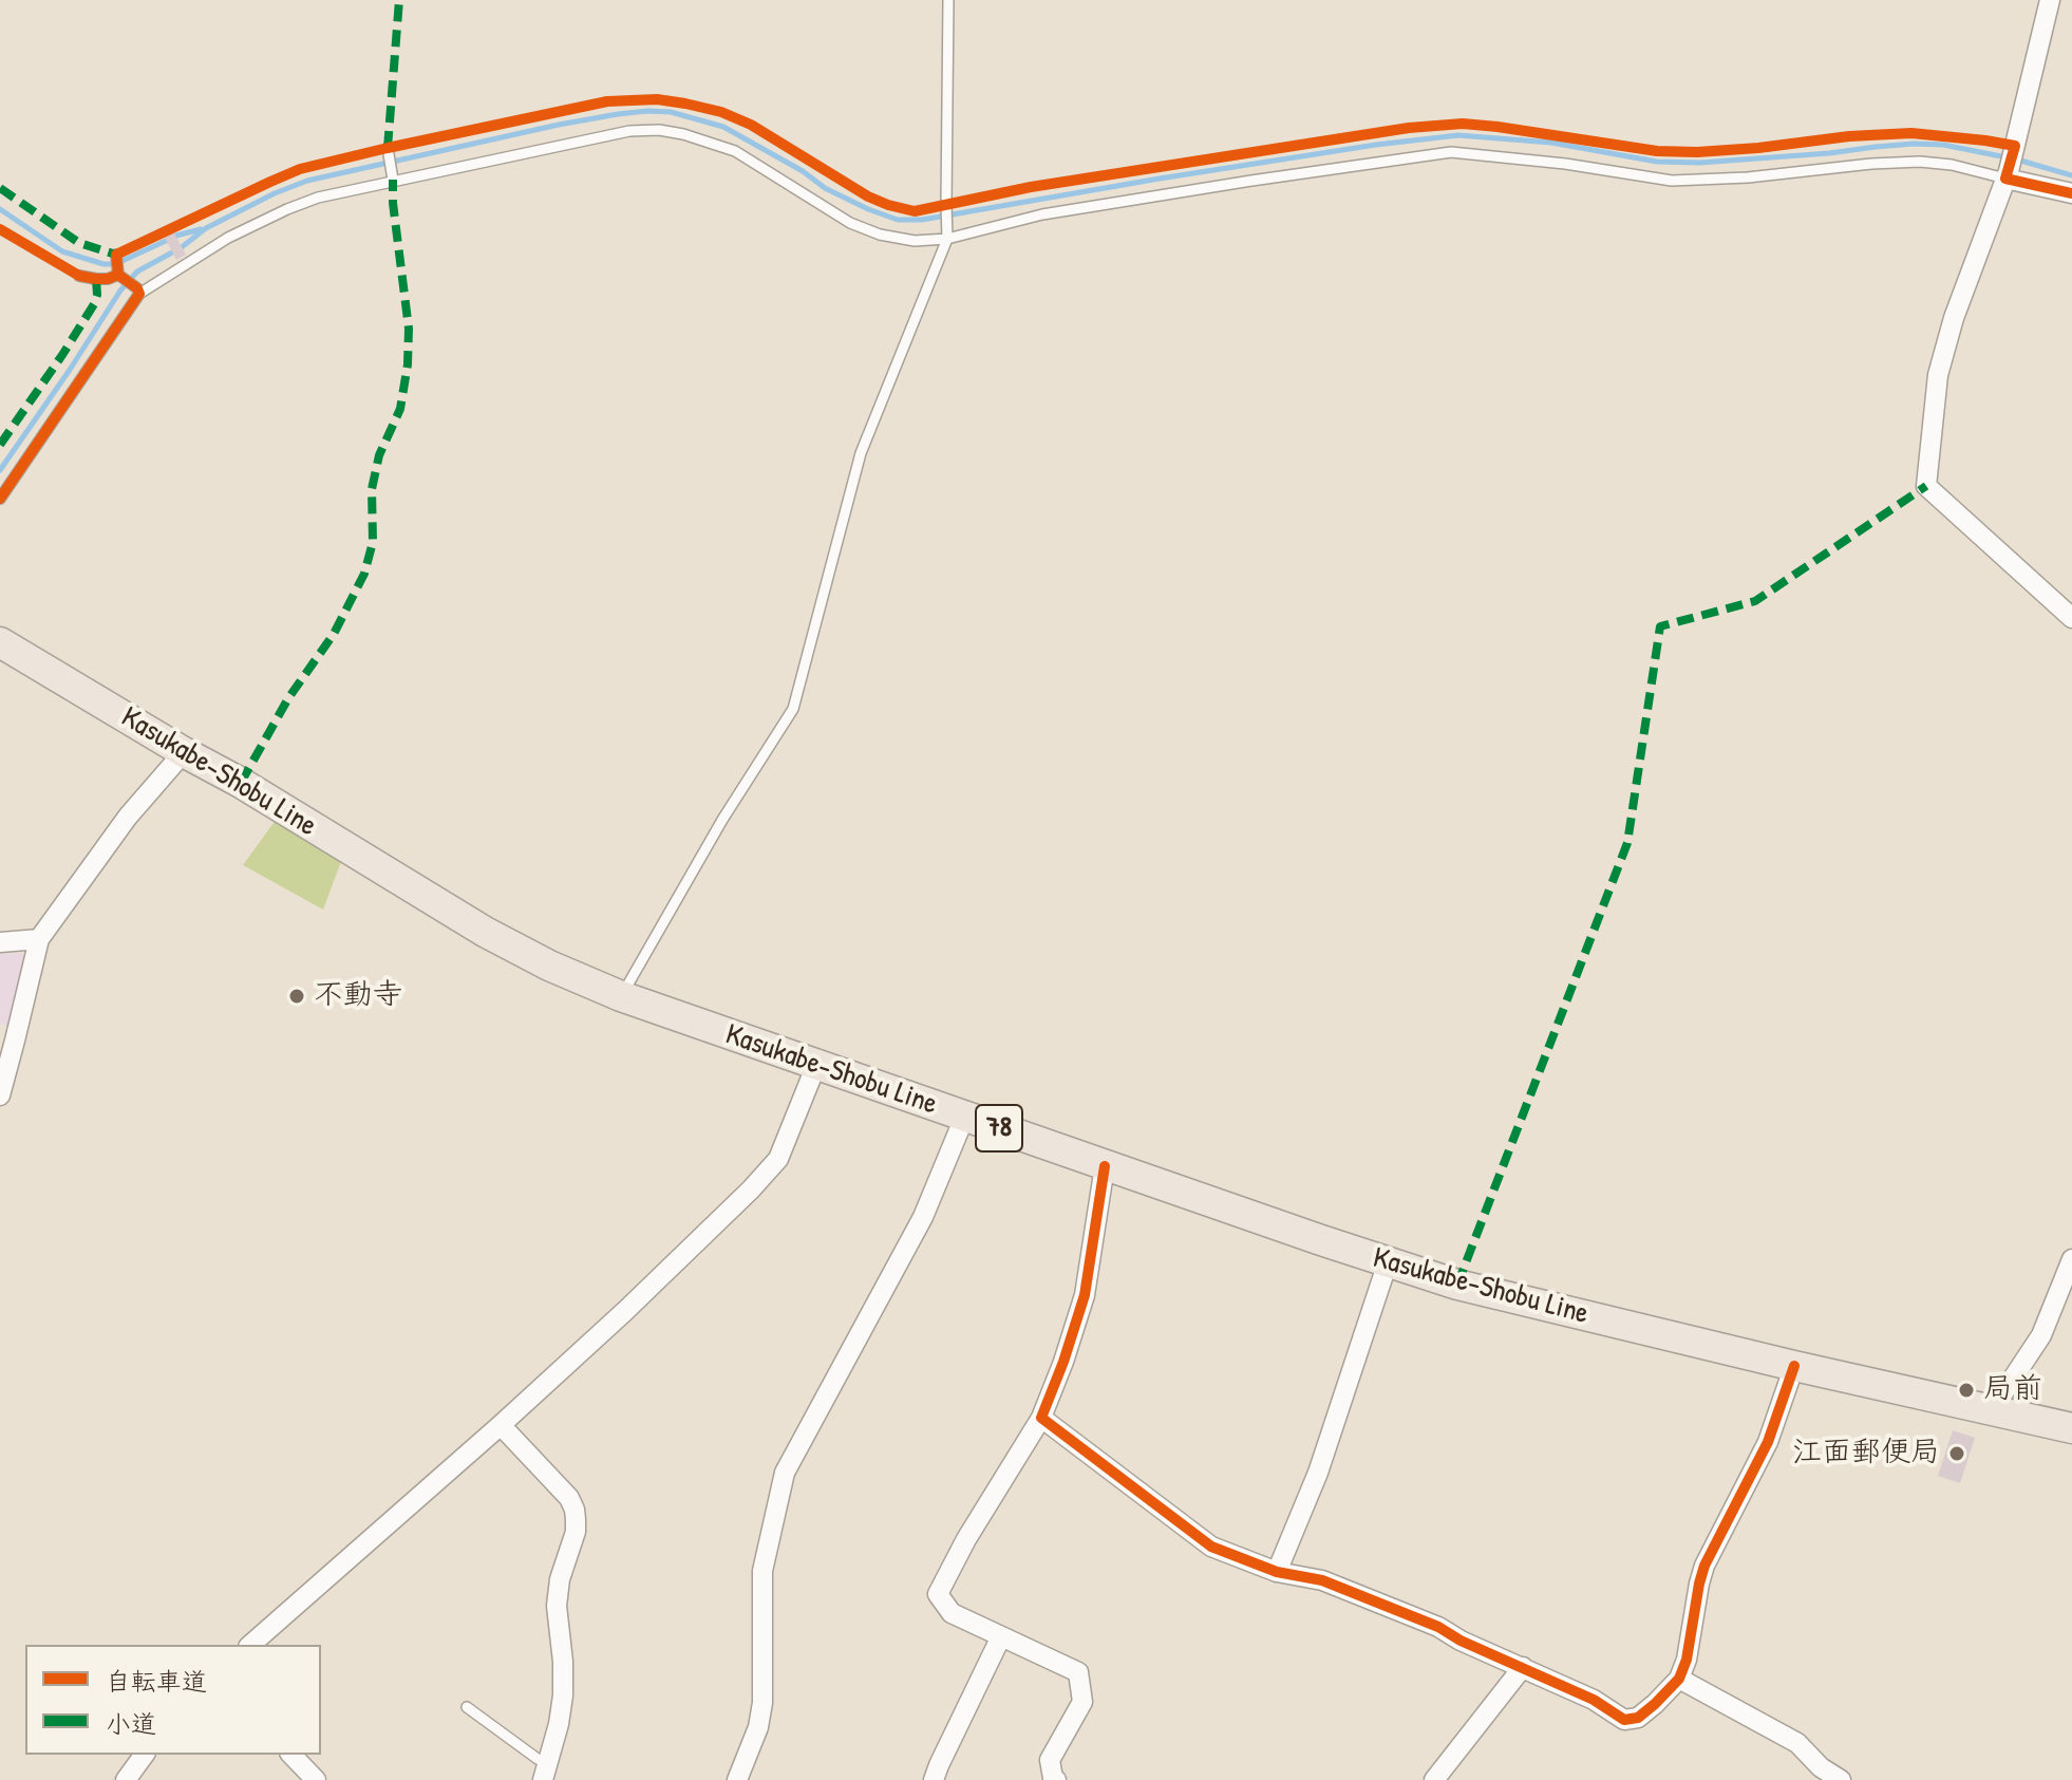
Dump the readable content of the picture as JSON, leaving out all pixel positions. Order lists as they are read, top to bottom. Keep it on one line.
{"streets":{"main road":["Kasukabe-Shobu Line","78"]},"places":["不動寺","局前","江面郵便局"],"legend":["自転車道","小道"]}
